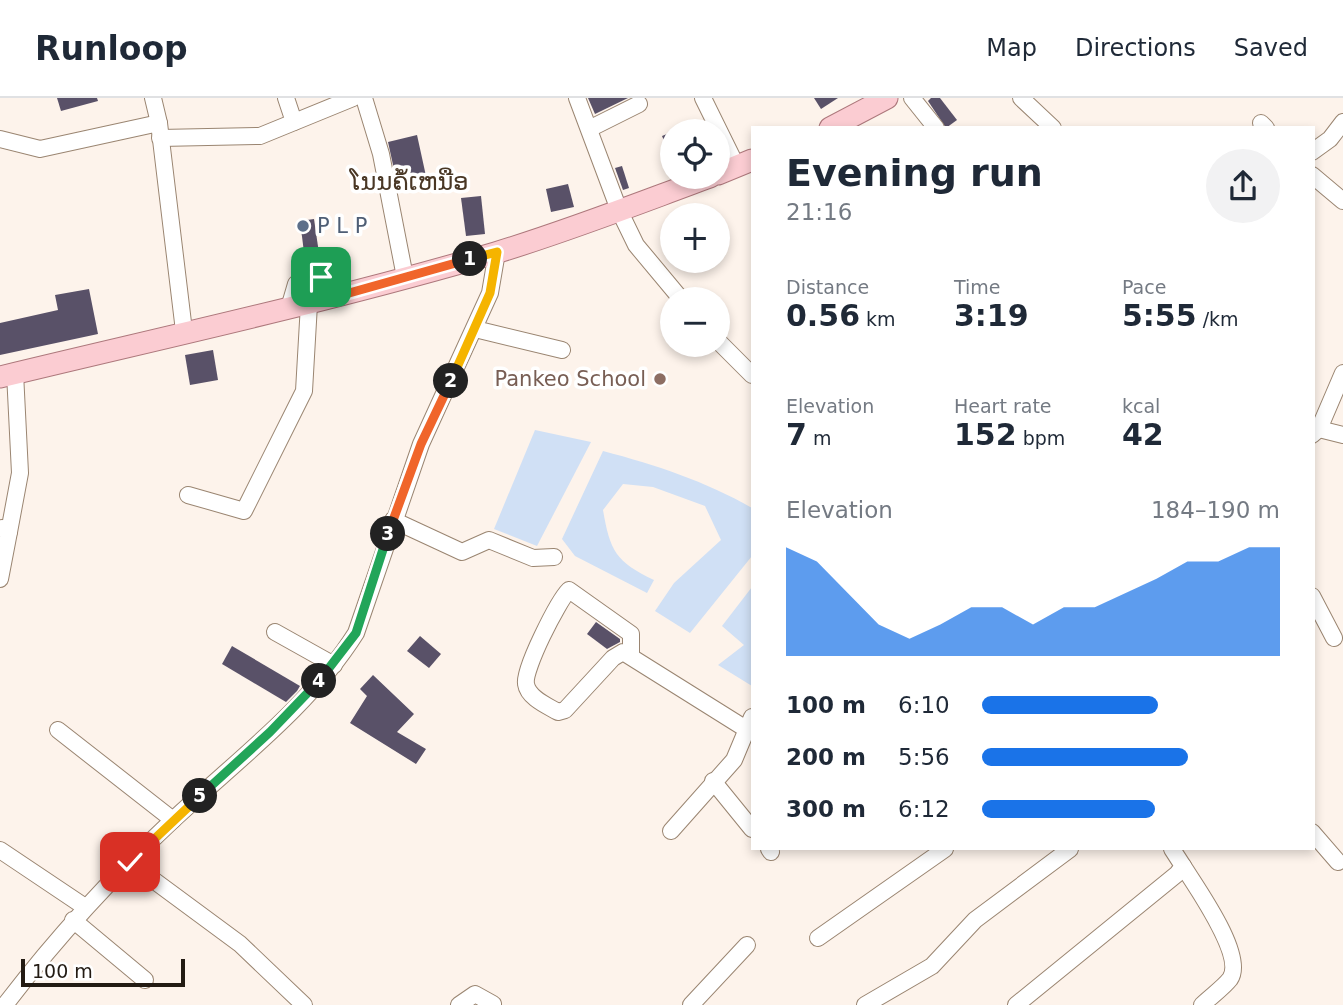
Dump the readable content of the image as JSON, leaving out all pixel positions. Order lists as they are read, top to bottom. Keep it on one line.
{"districts":["ໂນນຄໍ້ເຫນືອ"],"places":["P L P","Pankeo School"],"scale_bar":"100 m","page":{"header":"Runloop","nav":["Map","Directions","Saved"],"map_buttons":["+","−"],"heading":["Evening run","21:16"],"pins":["1","2","3","4","5"],"stats":[["Distance","0.56 km"],["Time","3:19"],["Pace","5:55 /km"],["Elevation","7 m"],["Heart rate","152 bpm"],["kcal","42"]],"chart":["Elevation","184–190 m"],"list":[{"name":"100 m","note":"6:10"},{"name":"200 m","note":"5:56"},{"name":"300 m","note":"6:12"}],"scale":"100 m"}}
